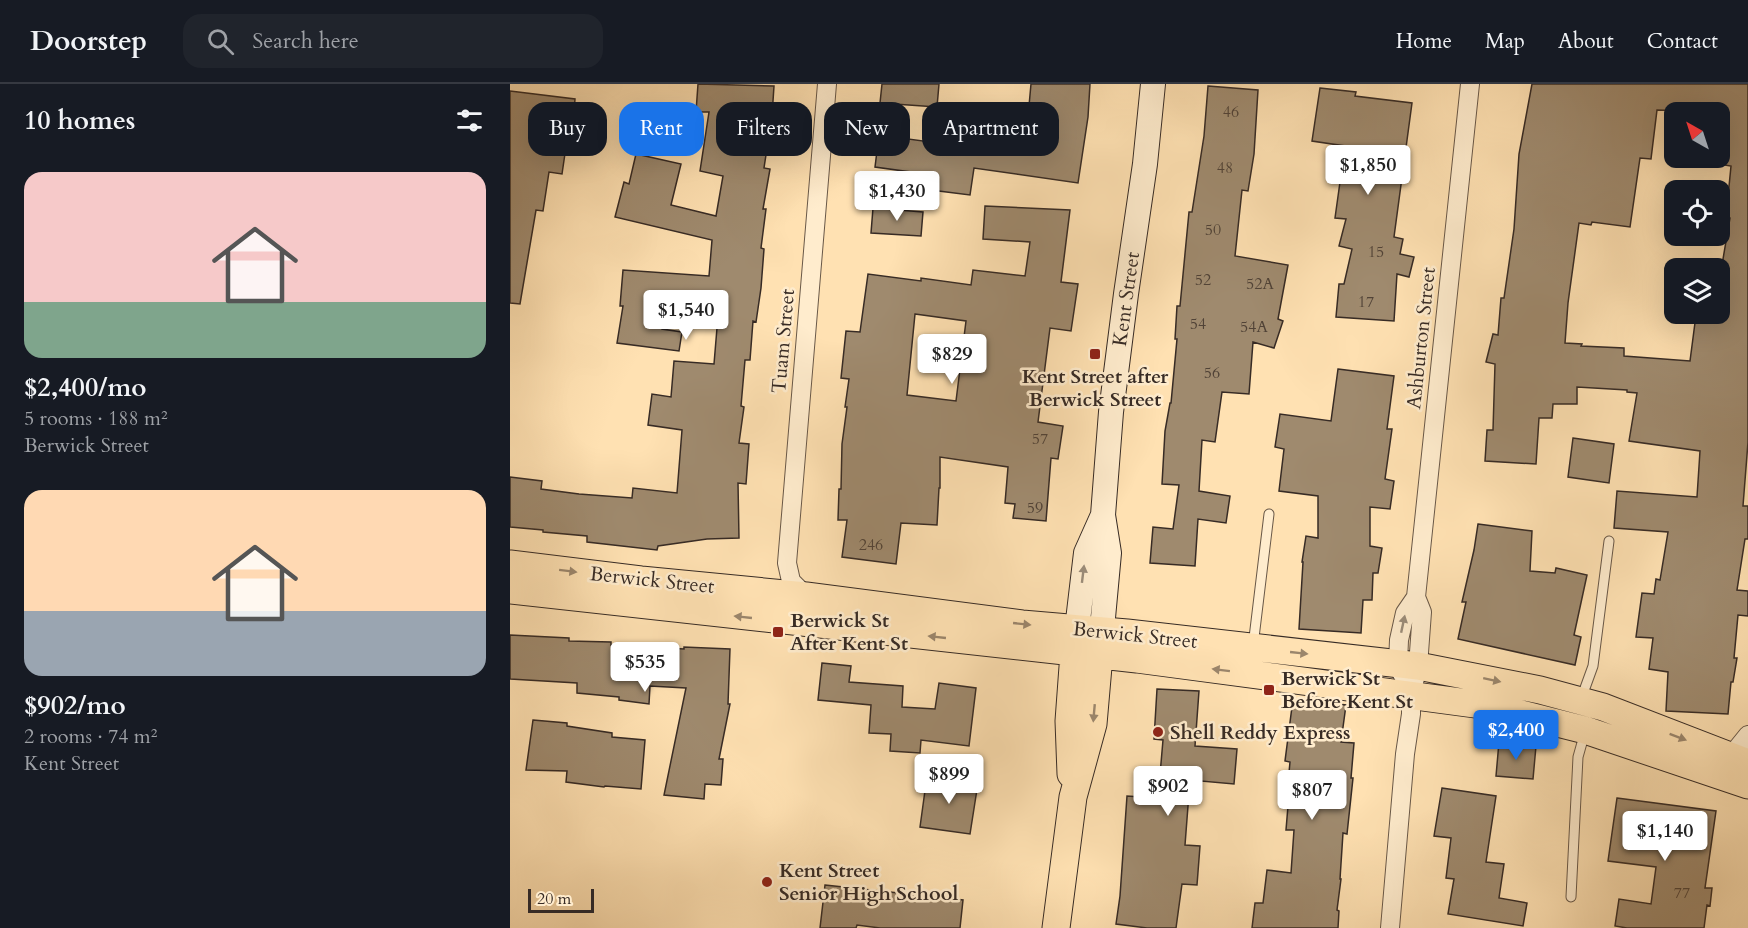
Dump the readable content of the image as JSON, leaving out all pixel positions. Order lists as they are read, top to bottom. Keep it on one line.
{"streets":{"main road":["Kent Street","Berwick Street"],"street":["Ashburton Street","Tuam Street"]},"crossings":[["Kent Street","Berwick Street"],["Ashburton Street","Berwick Street"],["Tuam Street","Berwick Street"]],"places":{"transit":["Kent Street after Berwick Street","Berwick St After Kent St","Berwick St Before Kent St"],"other":["Shell Reddy Express","Kent Street Senior High School"]},"house_numbers":["46","48","50","15","52","52A","17","54","54A","56","57","59","246","77"],"scale_bar":"20 m","north":"top left","page":{"header":"Doorstep","search":"Search here","nav":["Home","Map","About","Contact"],"heading":"10 homes","chip":["Buy","Rent","Filters","New","Apartment"],"price":["$1,850","$1,430","$1,540","$829","$535","$2,400","$899","$902","$807","$1,140"],"list":[{"name":"$2,400/mo","note":"5 rooms · 188 m² · Berwick Street"},{"name":"$902/mo","note":"2 rooms · 74 m² · Kent Street"}],"scale":"20 m"}}
